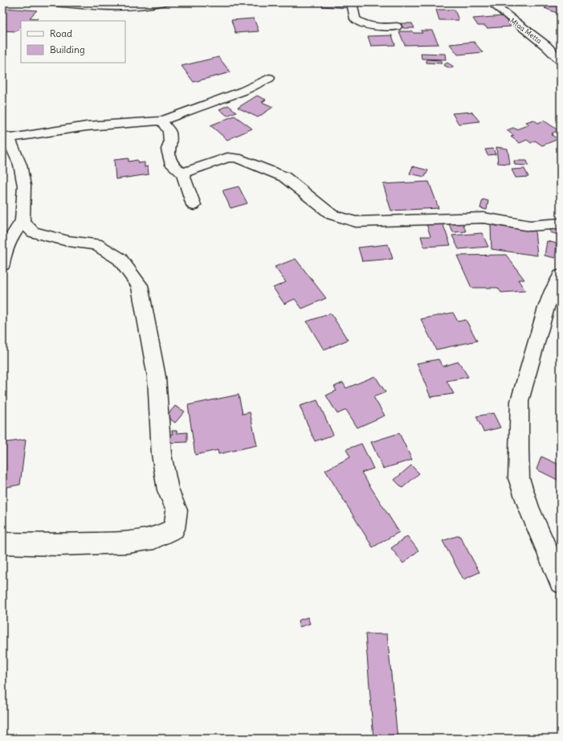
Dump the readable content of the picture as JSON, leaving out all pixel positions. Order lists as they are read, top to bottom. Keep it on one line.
{"streets":{"street":["Mtaa Metta"]},"legend":["Road","Building"]}
